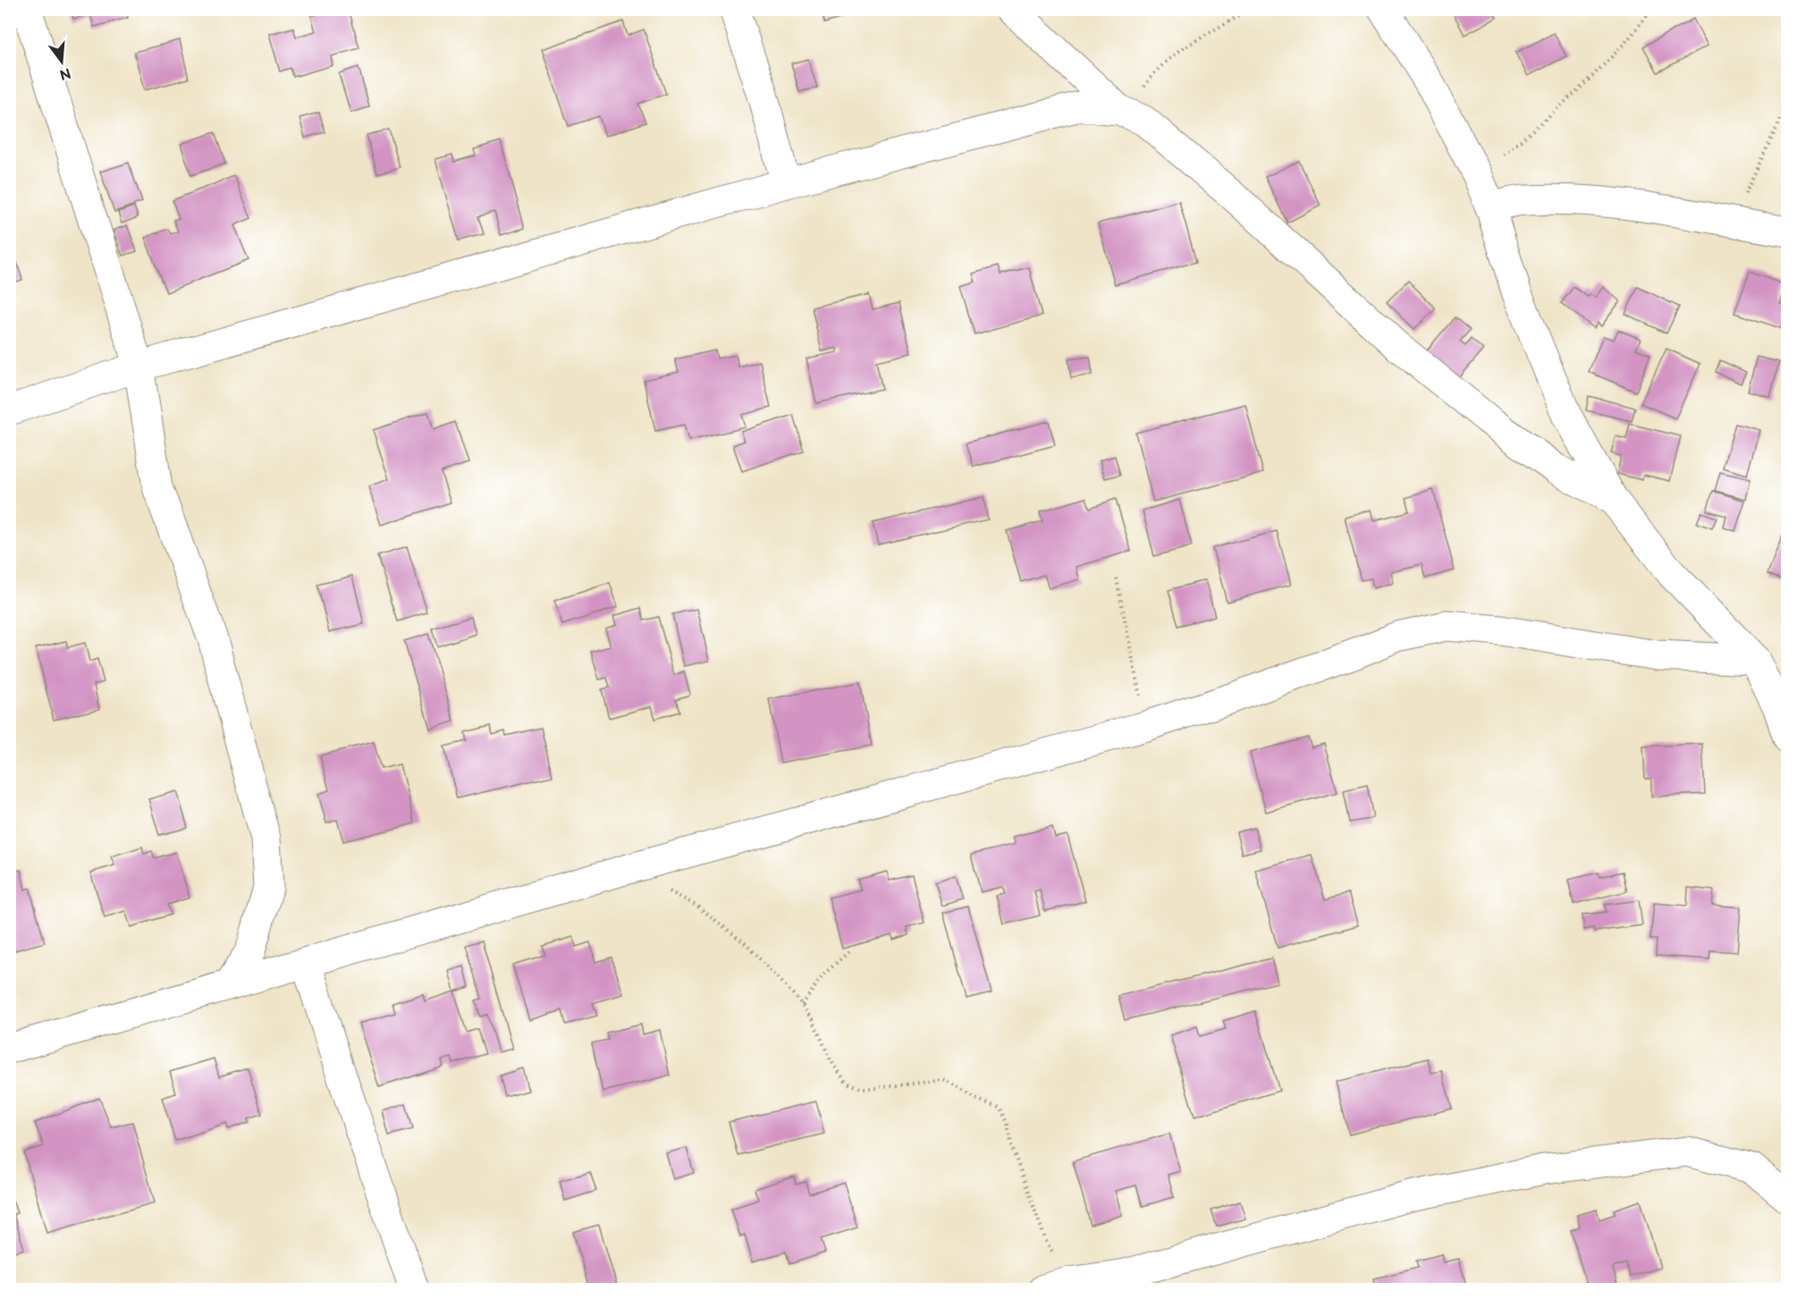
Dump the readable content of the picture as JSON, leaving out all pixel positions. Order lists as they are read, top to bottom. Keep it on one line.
{"north":"bottom"}
